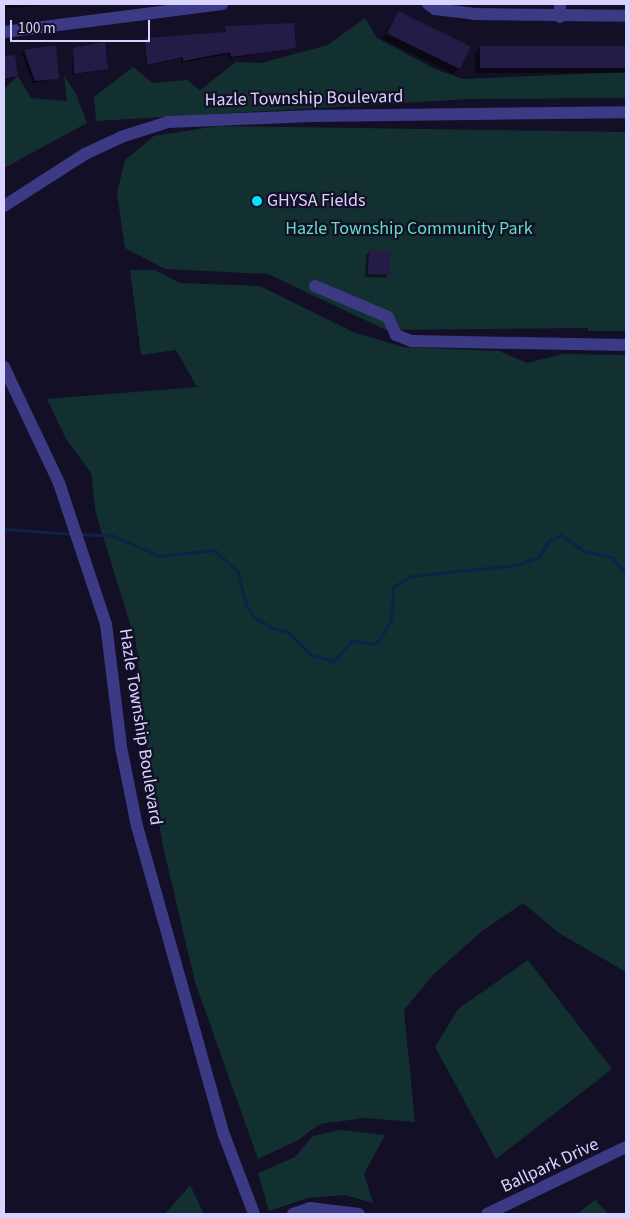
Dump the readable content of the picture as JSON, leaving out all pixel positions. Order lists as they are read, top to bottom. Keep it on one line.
{"streets":{"street":["Hazle Township Boulevard","Ballpark Drive"]},"parks":["Hazle Township Community Park"],"places":["GHYSA Fields"],"scale_bar":"100 m"}
